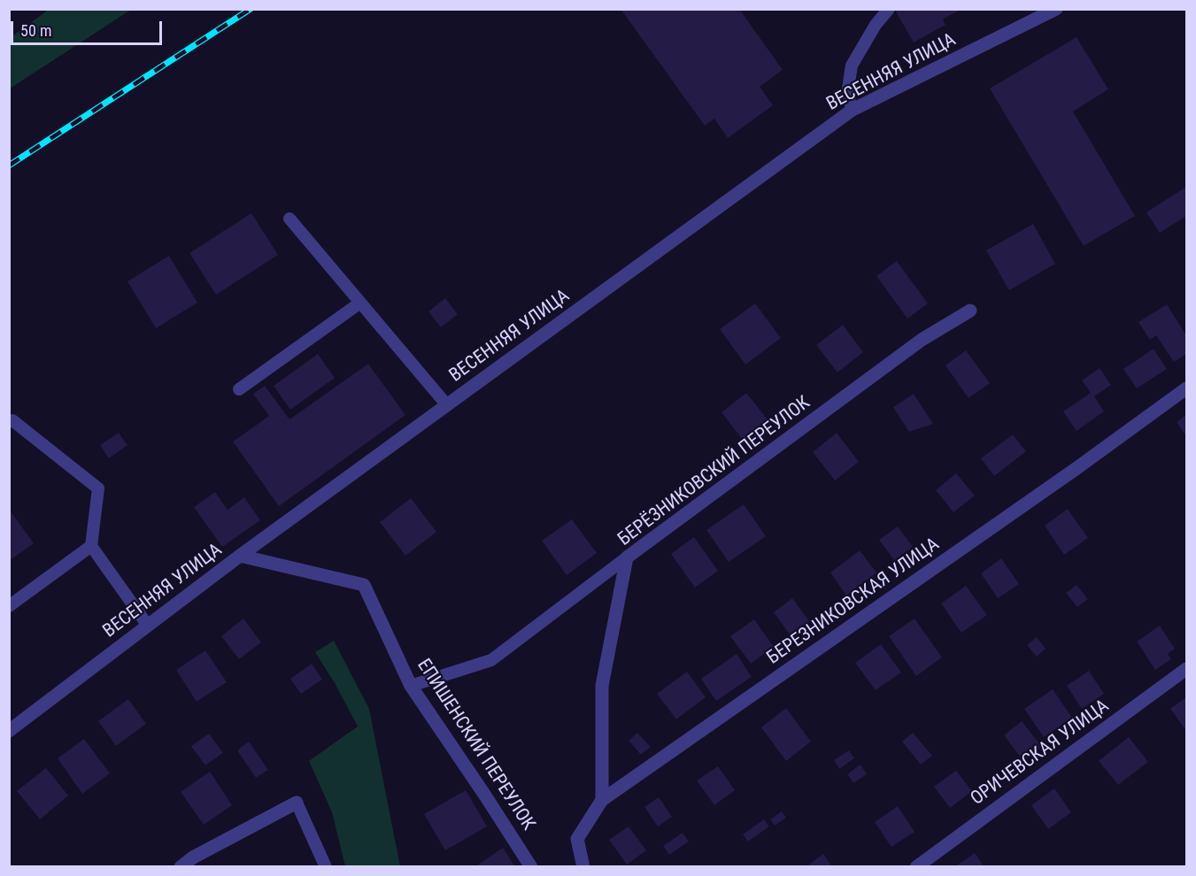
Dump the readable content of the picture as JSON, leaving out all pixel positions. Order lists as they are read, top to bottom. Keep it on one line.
{"streets":{"street":["ВЕСЕННЯЯ УЛИЦА","БЕРЁЗНИКОВСКИЙ ПЕРЕУЛОК","БЕРЕЗНИКОВСКАЯ УЛИЦА","ЕПИШЕНСКИЙ ПЕРЕУЛОК","ОРИЧЕВСКАЯ УЛИЦА"]},"crossings":[["ВЕСЕННЯЯ УЛИЦА","ЕПИШЕНСКИЙ ПЕРЕУЛОК"],["БЕРЁЗНИКОВСКИЙ ПЕРЕУЛОК","БЕРЕЗНИКОВСКАЯ УЛИЦА"]],"scale_bar":"50 m"}
